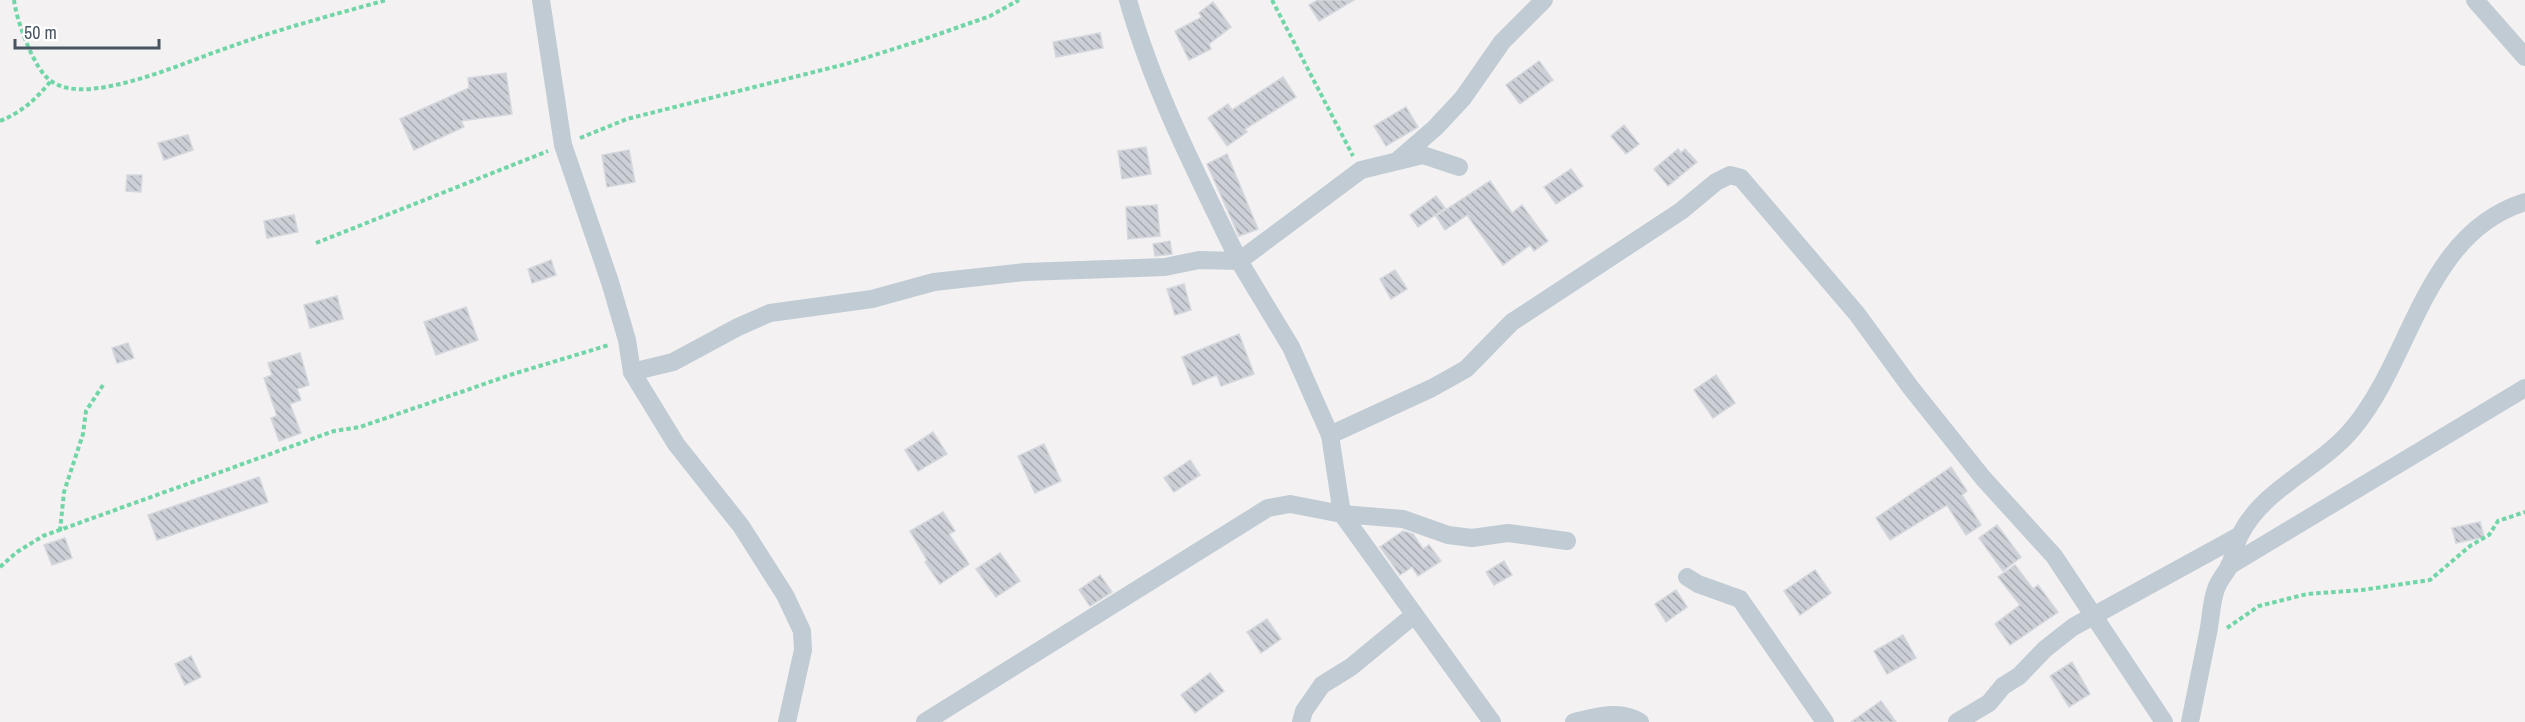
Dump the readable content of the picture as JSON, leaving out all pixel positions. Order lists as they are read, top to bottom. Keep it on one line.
{"scale_bar":"50 m"}
